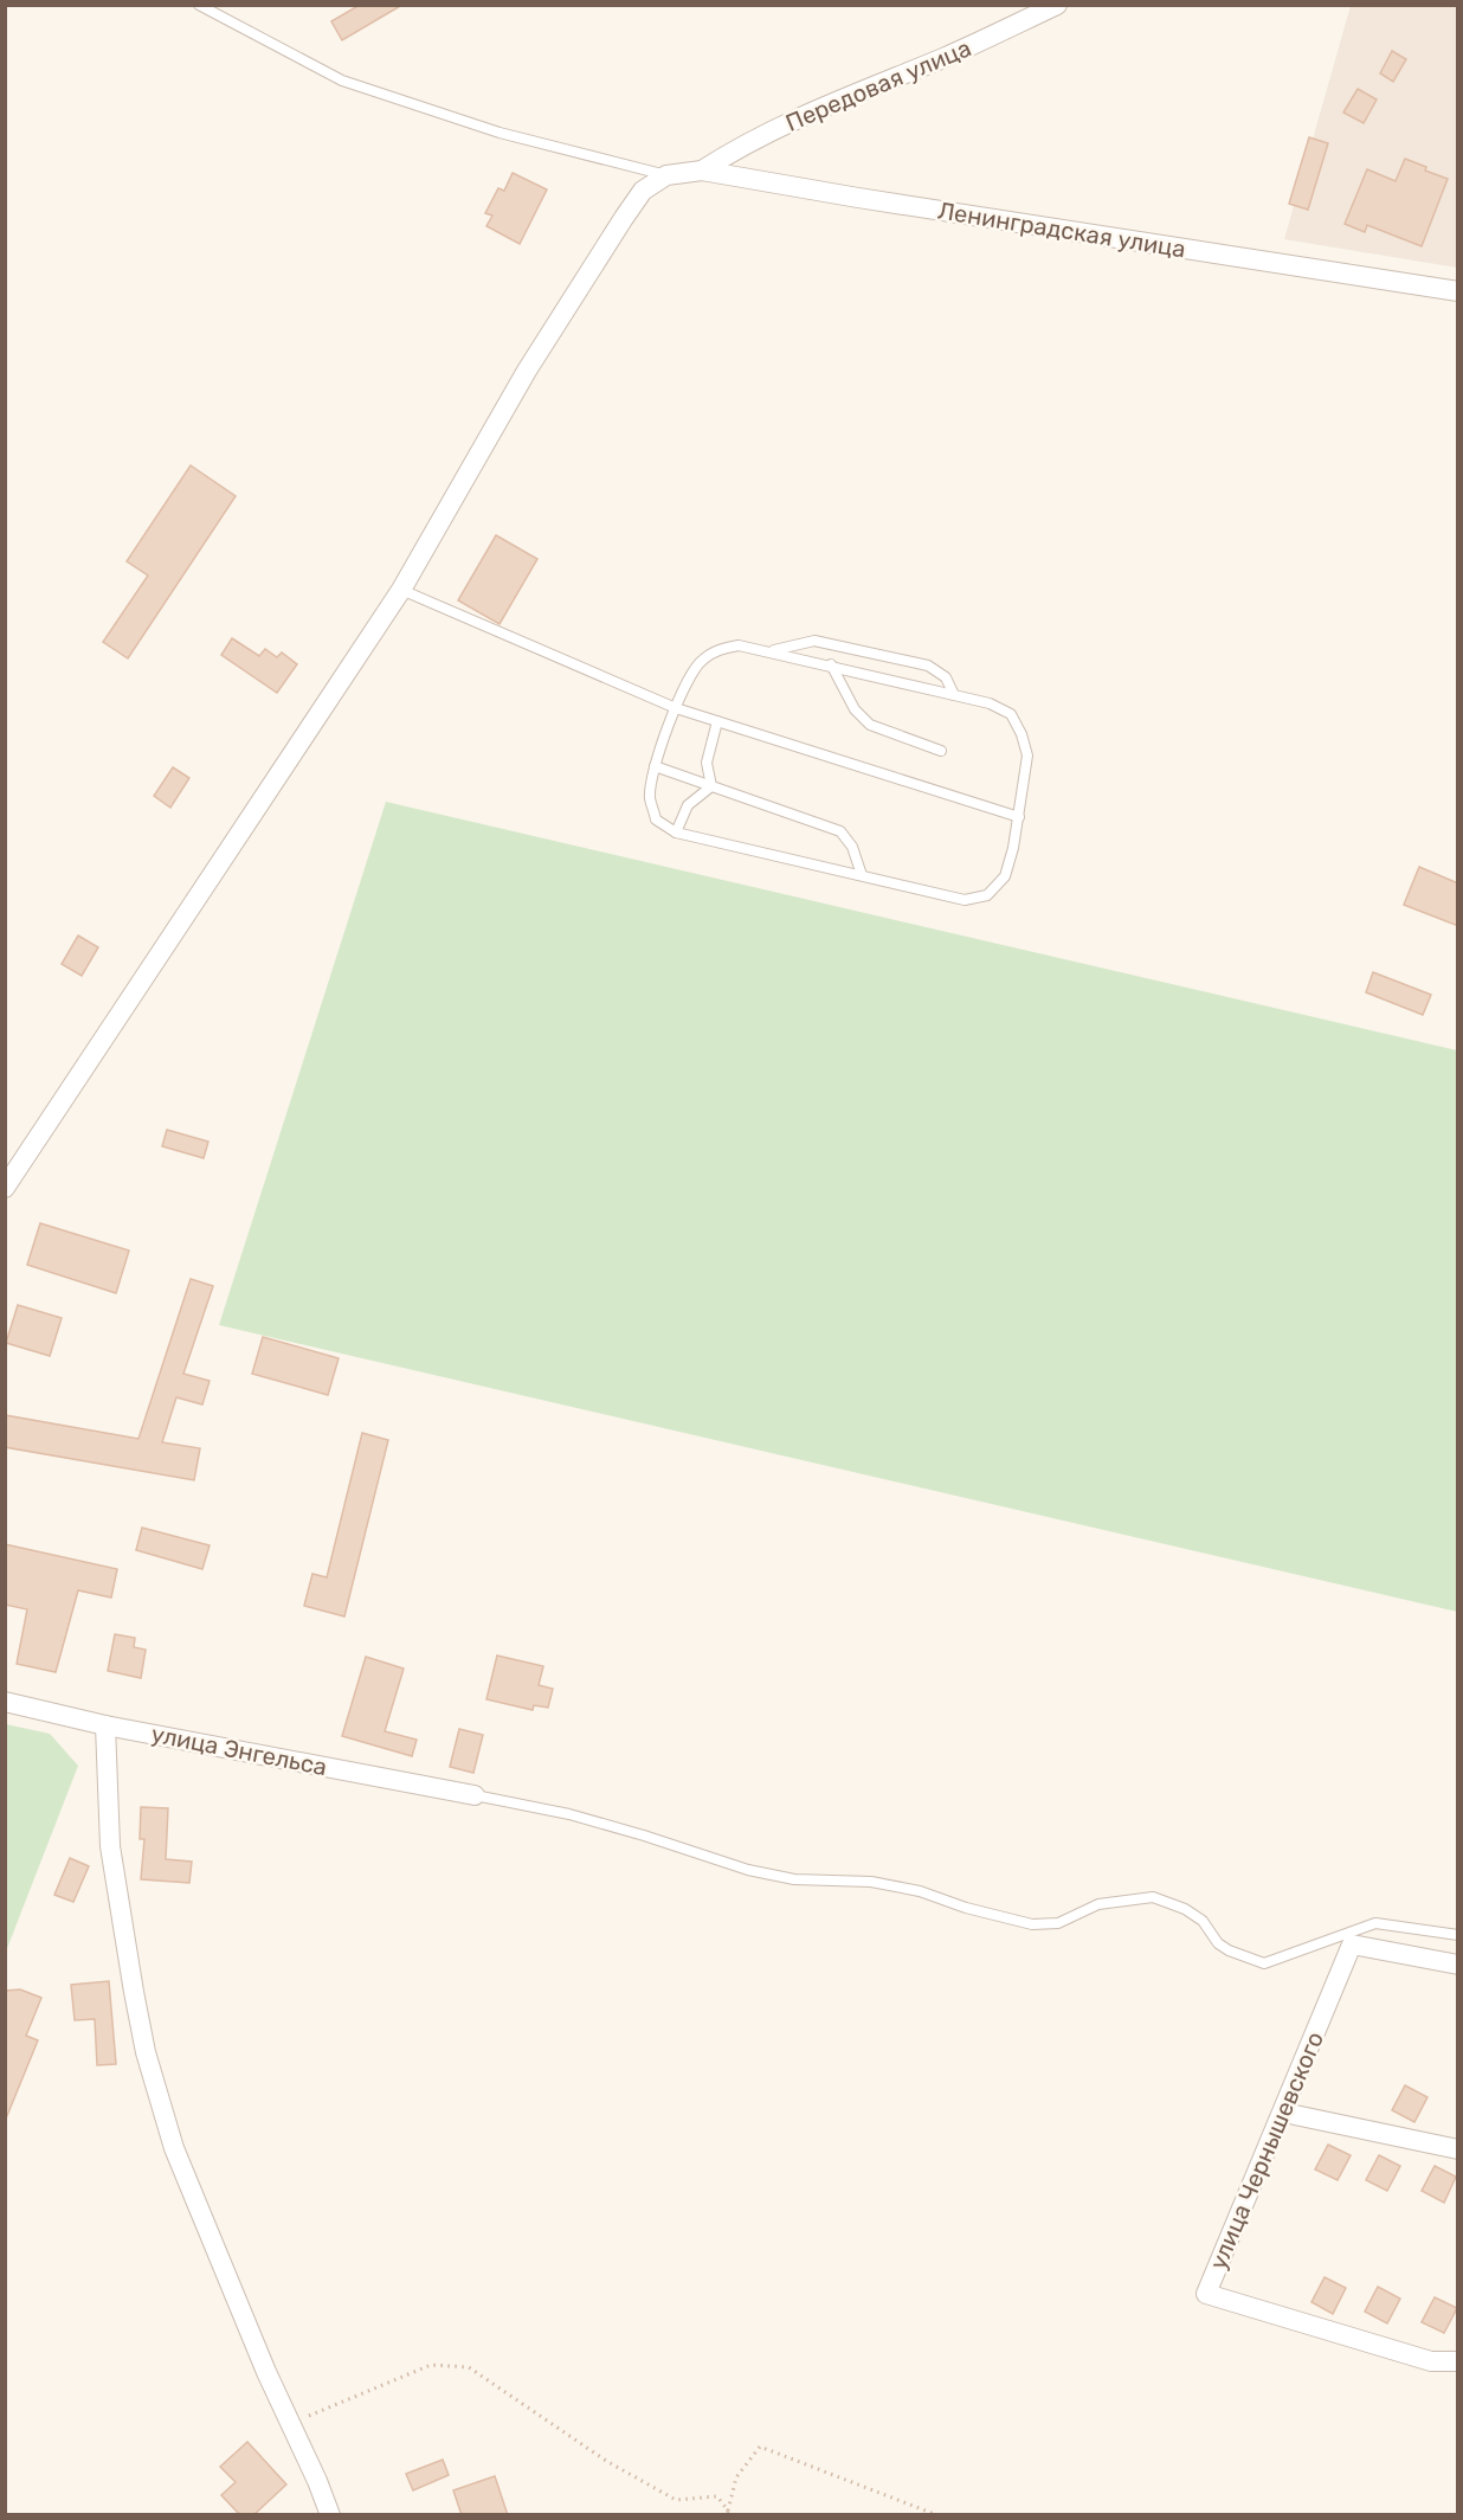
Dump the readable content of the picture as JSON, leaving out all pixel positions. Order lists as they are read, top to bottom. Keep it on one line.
{"streets":{"street":["Передовая улица","Ленинградская улица","улица Энгельса","улица Чернышевского"]},"crossings":[["Передовая улица","Ленинградская улица"]]}
